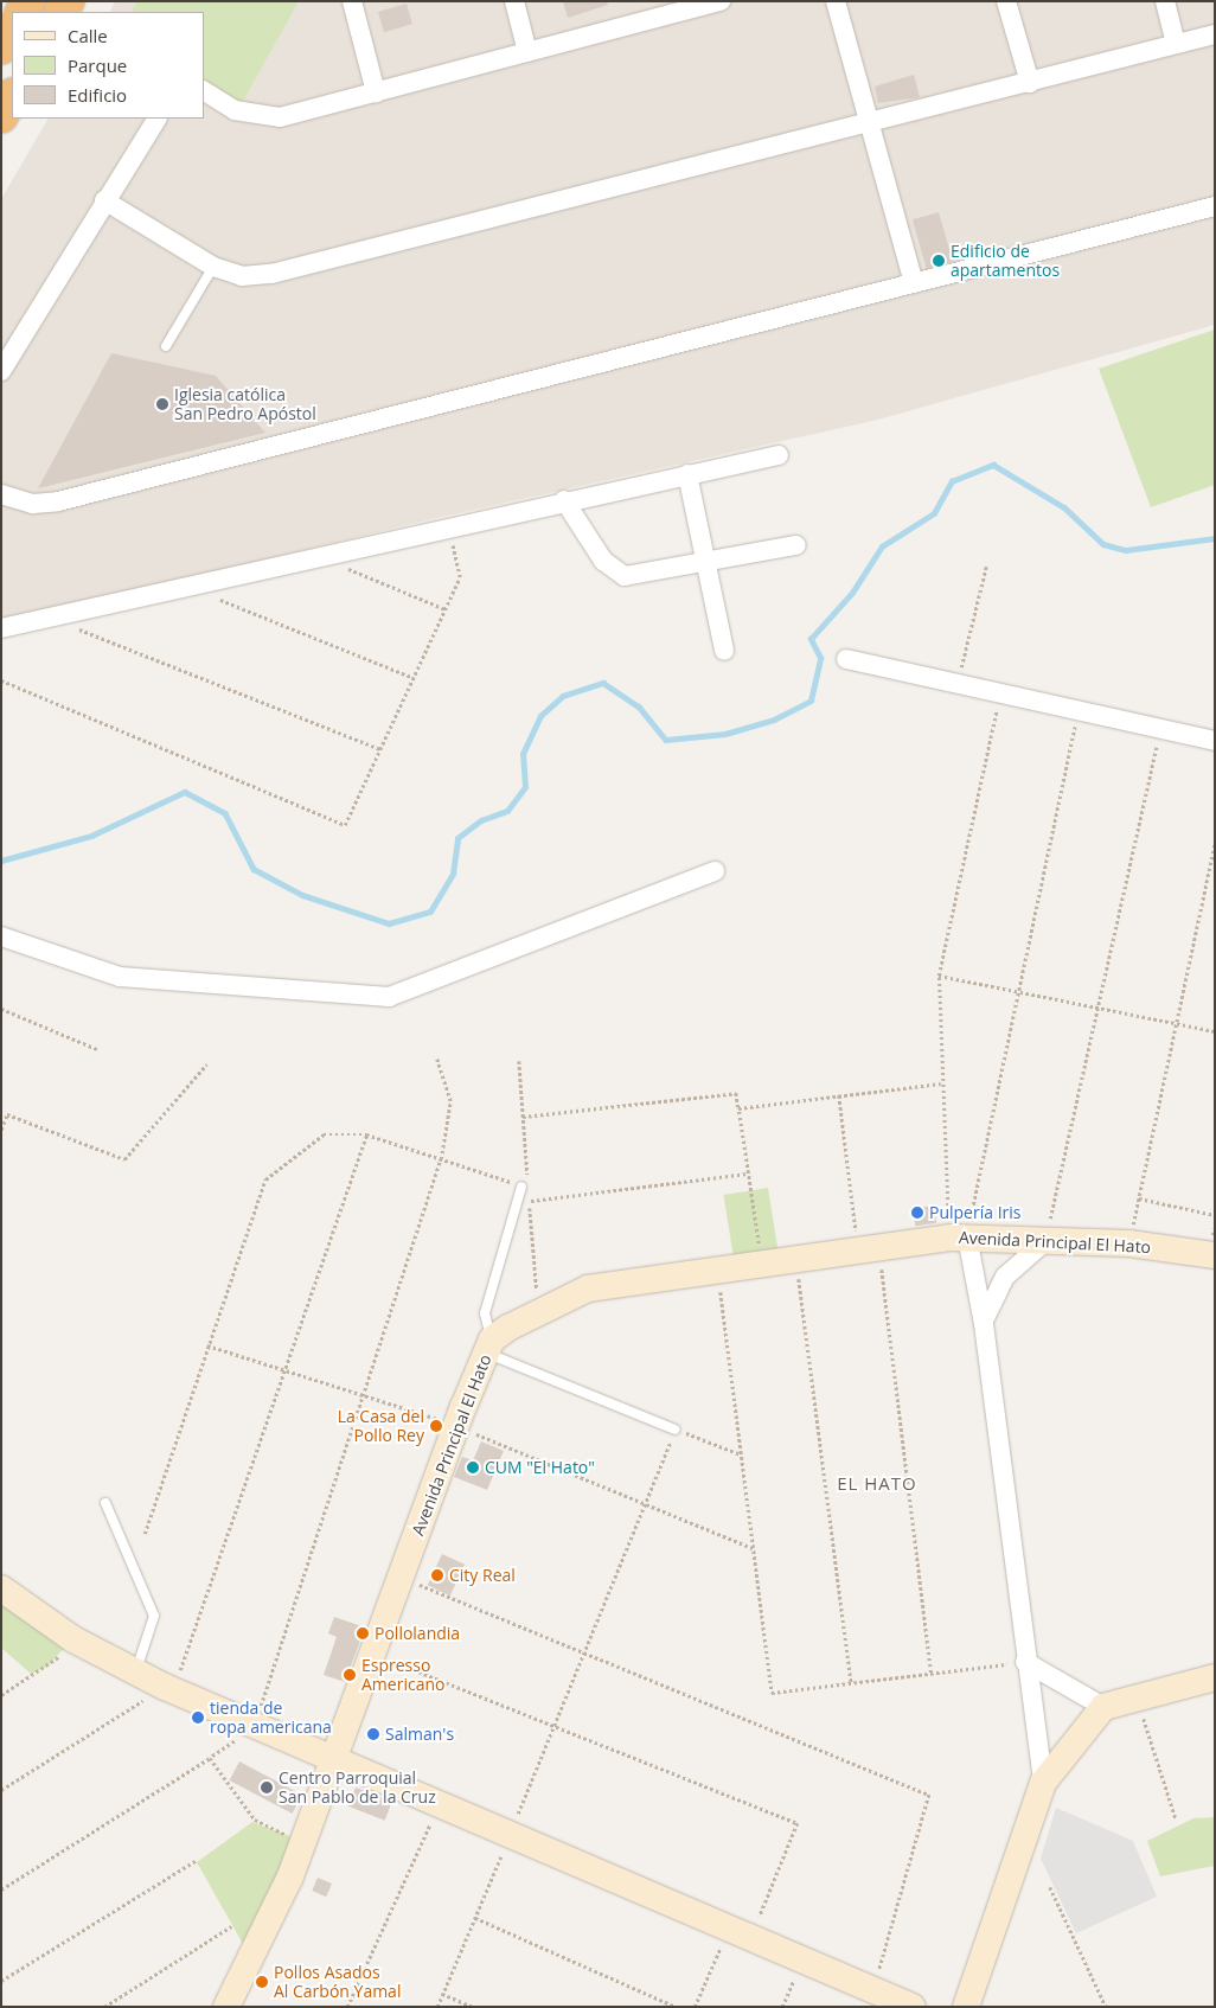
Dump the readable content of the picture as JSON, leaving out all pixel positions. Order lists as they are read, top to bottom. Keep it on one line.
{"streets":{"street":["Avenida Principal El Hato"]},"districts":["EL HATO"],"places":["Edificio de apartamentos","Iglesia católica San Pedro Apóstol","Pulpería Iris","La Casa del Pollo Rey","CUM \"El Hato\"","City Real","Pollolandia","Espresso Americano","tienda de ropa americana","Salman's","Centro Parroquial San Pablo de la Cruz","Pollos Asados Al Carbón Yamal"],"legend":["Calle","Parque","Edificio"]}
